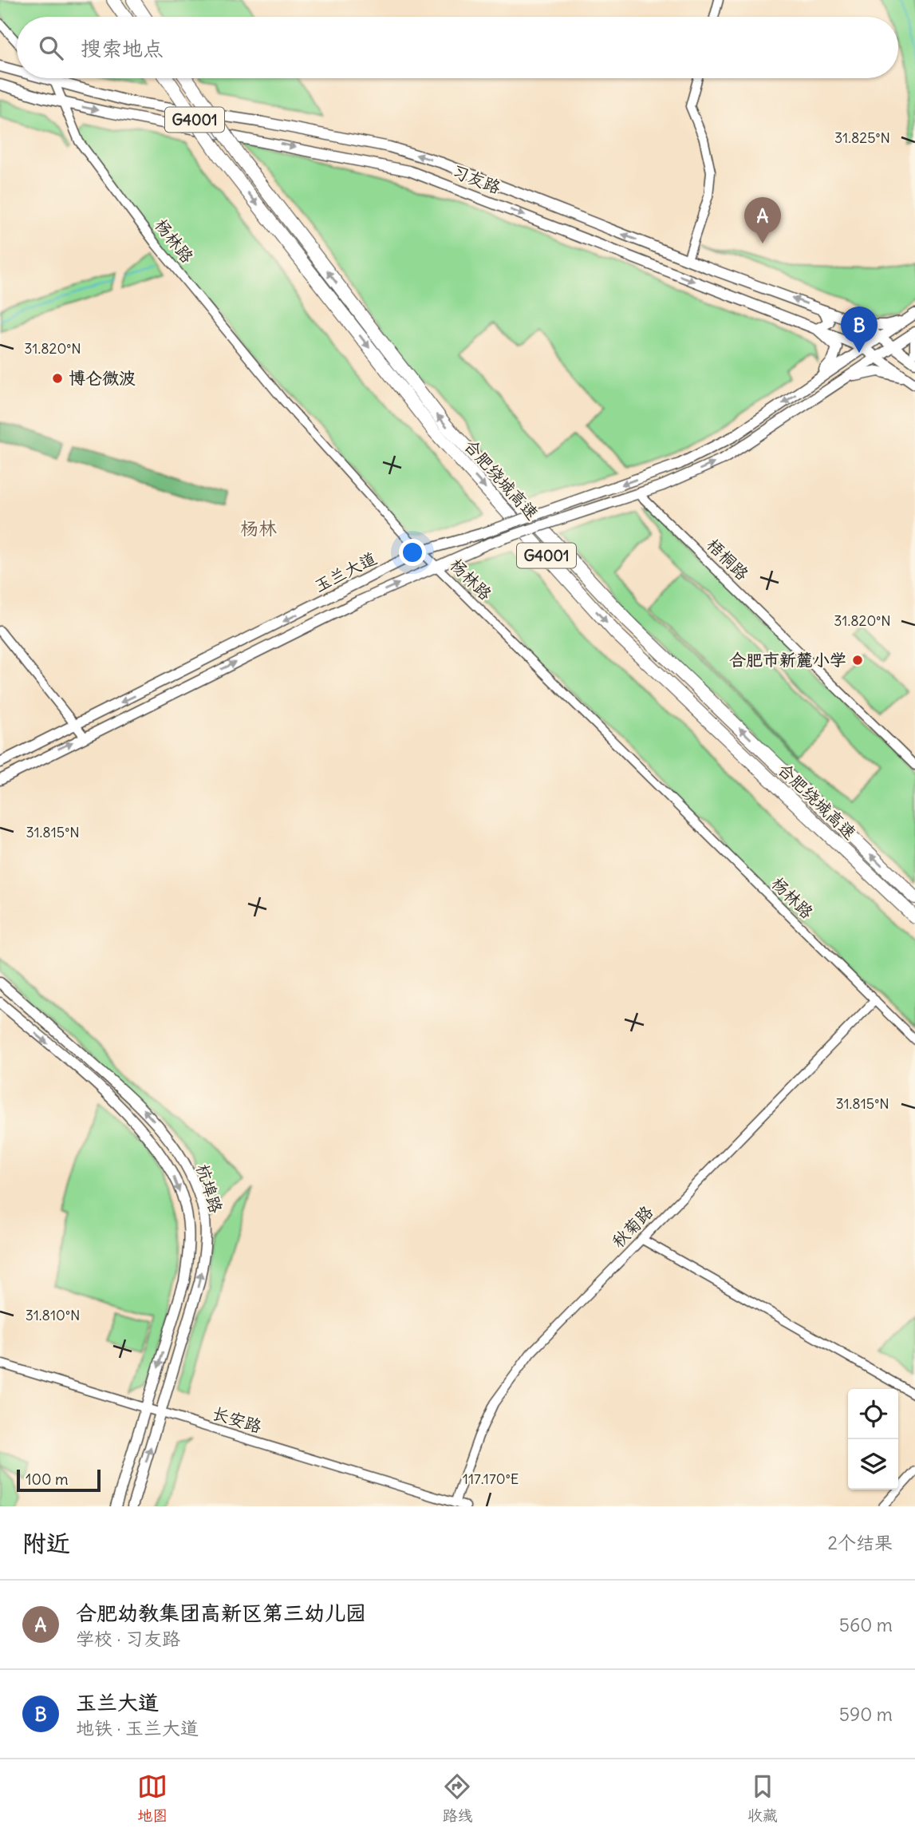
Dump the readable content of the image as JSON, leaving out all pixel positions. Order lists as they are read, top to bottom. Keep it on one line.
{"streets":{"highway":["G4001","合肥绕城高速"],"main road":["习友路","玉兰大道","杭埠路"],"street":["杨林路","梧桐路","秋菊路","长安路"]},"crossings":[["习友路","杨林路"],["习友路","玉兰大道"],["杨林路","玉兰大道"],["杨林路","秋菊路"],["梧桐路","玉兰大道"],["杭埠路","长安路"],["秋菊路","长安路"]],"districts":["杨林"],"places":["博仑微波","合肥市新麓小学"],"scale_bar":"100 m","page":{"search":"搜索地点","pins":["A","B"],"scale":"100 m","heading":["附近","2个结果"],"list":[{"mark":"A","name":"合肥幼教集团高新区第三幼儿园","note":"学校 · 习友路","value":"560 m"},{"mark":"B","name":"玉兰大道","note":"地铁 · 玉兰大道","value":"590 m"}],"nav":["地图","路线","收藏"]},"coordinates":["31.825°N","31.820°N","31.815°N","31.810°N","117.170°E"]}
